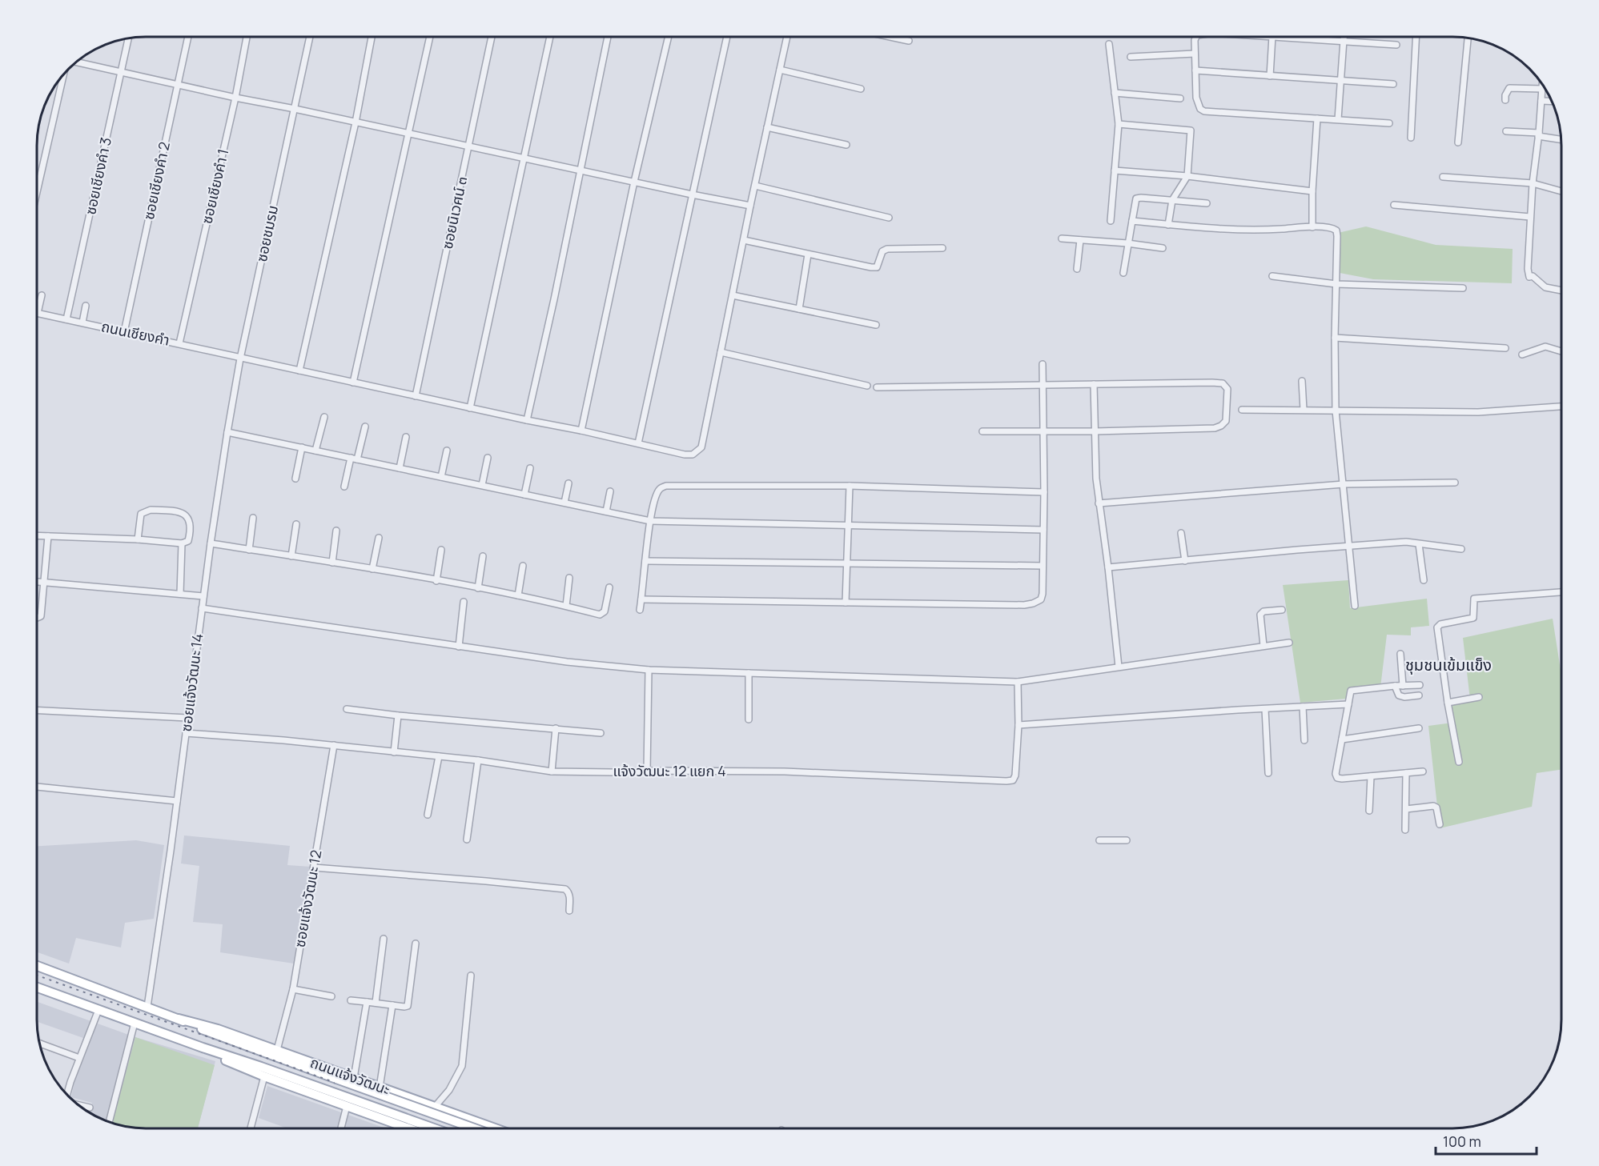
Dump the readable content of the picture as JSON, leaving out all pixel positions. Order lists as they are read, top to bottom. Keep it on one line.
{"streets":{"main road":["ถนนแจ้งวัฒนะ"],"street":["ซอยเชียงคำ 3","ซอยเชียงคำ 2","ซอยเชียงคำ 1","ซอยนิเวศน์ ๓","ซอยชมรม","ถนนเชียงคำ","ซอยแจ้งวัฒนะ 14","แจ้งวัฒนะ 12 แยก 4","ซอยแจ้งวัฒนะ 12"]},"crossings":[["ซอยเชียงคำ 3","ถนนเชียงคำ"],["ซอยเชียงคำ 2","ถนนเชียงคำ"],["ซอยเชียงคำ 1","ถนนเชียงคำ"],["ซอยนิเวศน์ ๓","ถนนเชียงคำ"],["ซอยชมรม","ถนนเชียงคำ"],["ซอยชมรม","ซอยแจ้งวัฒนะ 14"],["ถนนเชียงคำ","ซอยแจ้งวัฒนะ 14"],["ซอยแจ้งวัฒนะ 14","แจ้งวัฒนะ 12 แยก 4"],["ซอยแจ้งวัฒนะ 14","ถนนแจ้งวัฒนะ"],["แจ้งวัฒนะ 12 แยก 4","ซอยแจ้งวัฒนะ 12"],["ซอยแจ้งวัฒนะ 12","ถนนแจ้งวัฒนะ"]],"districts":["ชุมชนเข้มแข็ง"],"scale_bar":"100 m"}
